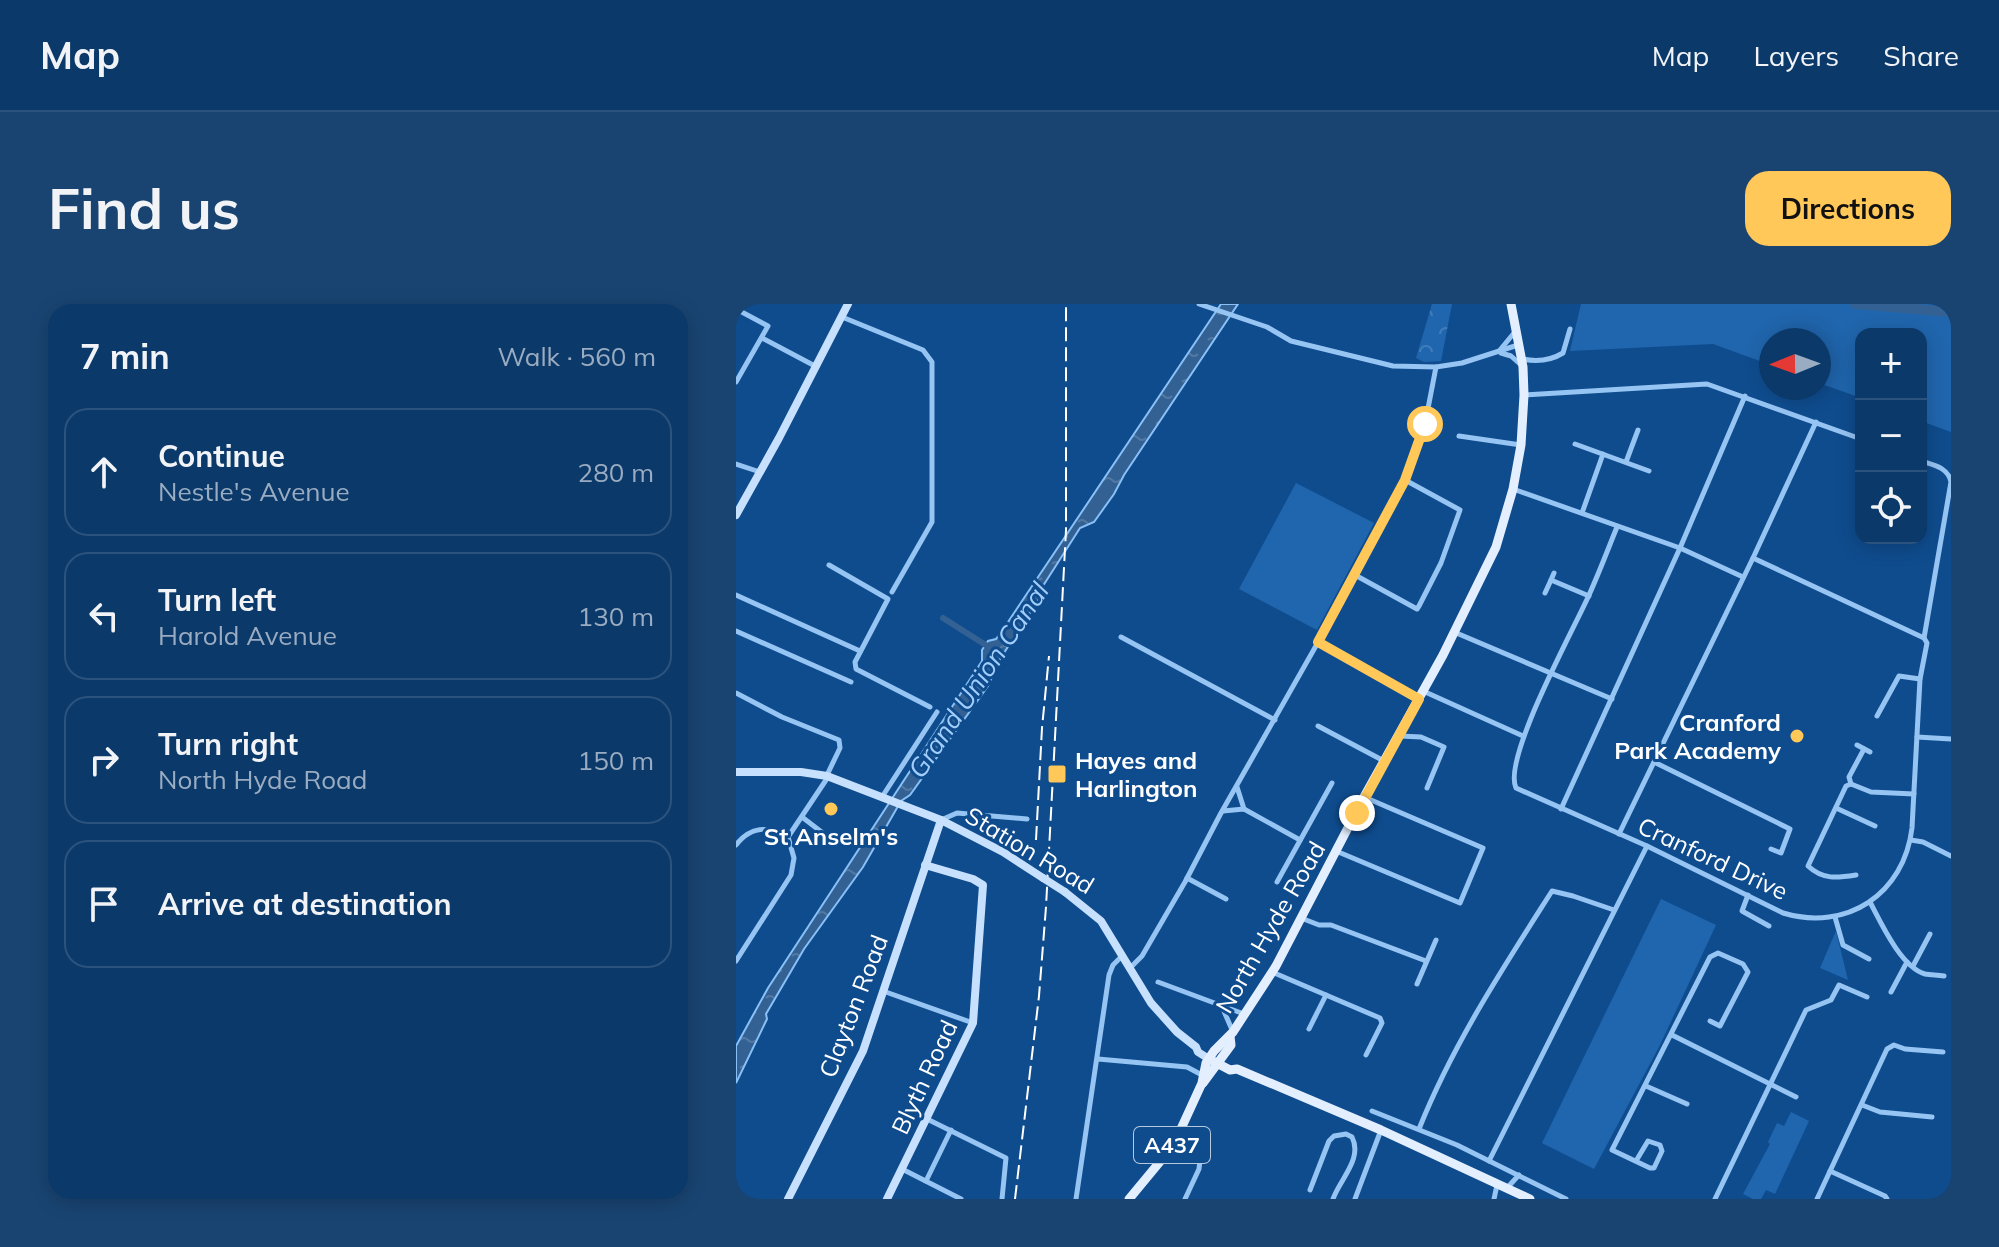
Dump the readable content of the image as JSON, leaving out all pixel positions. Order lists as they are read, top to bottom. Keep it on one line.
{"streets":{"main road":["Station Road","North Hyde Road","A437"],"street":["Cranford Drive","Clayton Road","Blyth Road"]},"crossings":[["Station Road","North Hyde Road"],["Station Road","Clayton Road"],["Clayton Road","Blyth Road"]],"water":["Grand Union Canal"],"places":{"other":["Cranford Park Academy","St Anselm's"],"transit":["Hayes and Harlington"]},"north":"left","page":{"header":"Map","nav":["Map","Layers","Share"],"buttons":"Directions","title":"Find us","heading":["7 min","Walk · 560 m"],"map_buttons":["+","−"],"list":[["Continue","Nestle's Avenue","280 m"],["Turn left","Harold Avenue","130 m"],["Turn right","North Hyde Road","150 m"],"Arrive at destination"]}}
